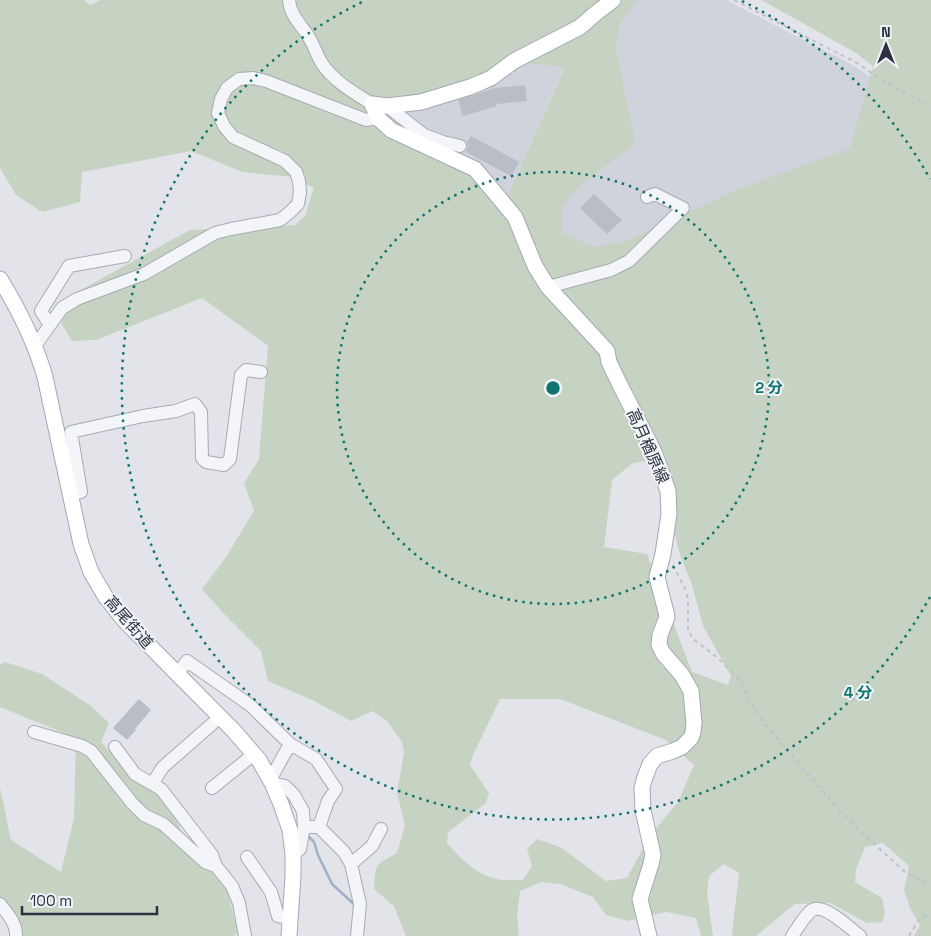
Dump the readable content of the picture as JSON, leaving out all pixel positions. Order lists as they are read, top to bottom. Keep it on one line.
{"streets":{"main road":["高月楢原線","高尾街道"]},"scale_bar":"100 m","north":"top","rings":["2 分","4 分"]}
